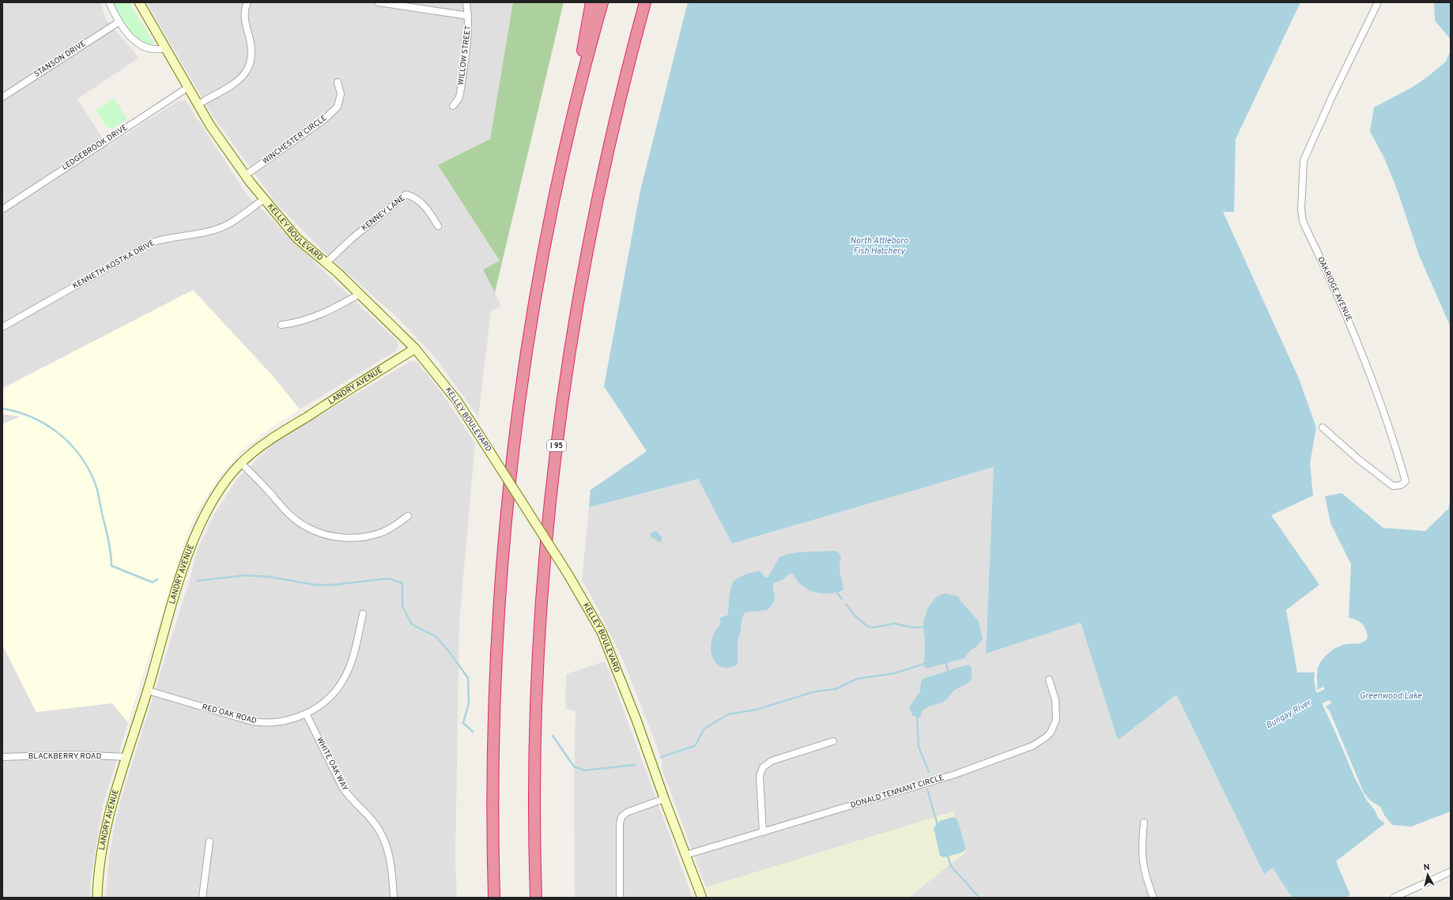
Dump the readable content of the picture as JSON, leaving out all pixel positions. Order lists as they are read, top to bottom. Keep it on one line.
{"streets":{"highway":["I 95"],"main road":["KELLEY BOULEVARD","LANDRY AVENUE"],"street":["WILLOW STREET","STANSON DRIVE","WINCHESTER CIRCLE","LEDGEBROOK DRIVE","KENNEY LANE","KENNETH KOSTKA DRIVE","OAKRIDGE AVENUE","RED OAK ROAD","BLACKBERRY ROAD","WHITE OAK WAY","DONALD TENNANT CIRCLE"]},"crossings":[["WINCHESTER CIRCLE","KELLEY BOULEVARD"],["LEDGEBROOK DRIVE","KELLEY BOULEVARD"],["KENNEY LANE","KELLEY BOULEVARD"],["KELLEY BOULEVARD","KENNETH KOSTKA DRIVE"],["KELLEY BOULEVARD","LANDRY AVENUE"],["KELLEY BOULEVARD","DONALD TENNANT CIRCLE"],["LANDRY AVENUE","RED OAK ROAD"],["LANDRY AVENUE","BLACKBERRY ROAD"],["RED OAK ROAD","WHITE OAK WAY"]],"water":["North Attleboro Fish Hatchery","Greenwood Lake","Bungay River"],"north":"top"}
